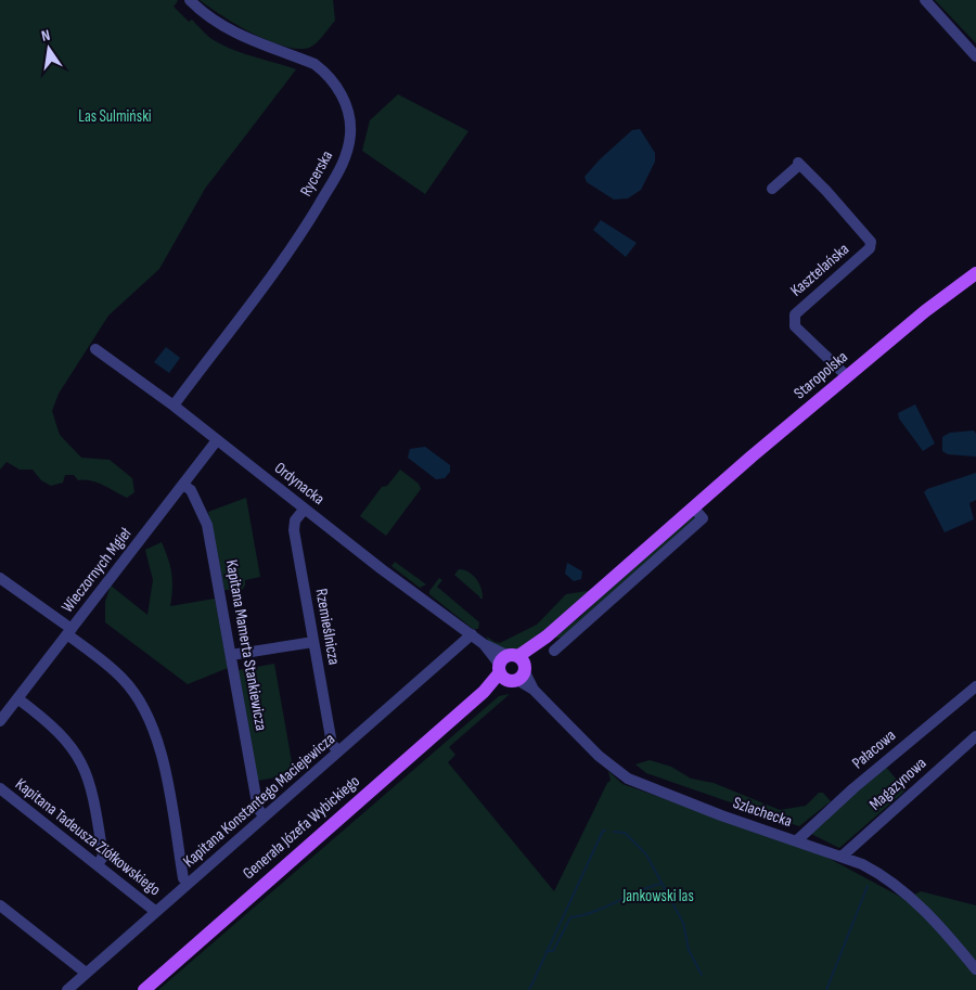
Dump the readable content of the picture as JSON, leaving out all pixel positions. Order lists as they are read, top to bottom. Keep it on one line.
{"streets":{"main road":["Staropolska","Generała Józefa Wybickiego"],"street":["Rycerska","Kasztelańska","Ordynacka","Wieczornych Mgieł","Rzemieślnicza","Kapitana Mamerta Stankiewicza","Pałacowa","Magazynowa","Kapitana Konstantego Maciejewicza","Szlachecka","Kapitana Tadeusza Ziółkowskiego"]},"crossings":[["Rycerska","Ordynacka"],["Kasztelańska","Staropolska"],["Staropolska","Ordynacka"],["Staropolska","Szlachecka"],["Staropolska","Generała Józefa Wybickiego"],["Ordynacka","Wieczornych Mgieł"],["Ordynacka","Rzemieślnicza"],["Ordynacka","Kapitana Konstantego Maciejewicza"],["Ordynacka","Szlachecka"],["Ordynacka","Generała Józefa Wybickiego"],["Wieczornych Mgieł","Kapitana Mamerta Stankiewicza"],["Rzemieślnicza","Kapitana Konstantego Maciejewicza"],["Kapitana Mamerta Stankiewicza","Kapitana Konstantego Maciejewicza"],["Pałacowa","Szlachecka"],["Magazynowa","Szlachecka"],["Kapitana Konstantego Maciejewicza","Kapitana Tadeusza Ziółkowskiego"],["Szlachecka","Generała Józefa Wybickiego"]],"parks":["Las Sulmiński","Jankowski las"],"north":"top"}
